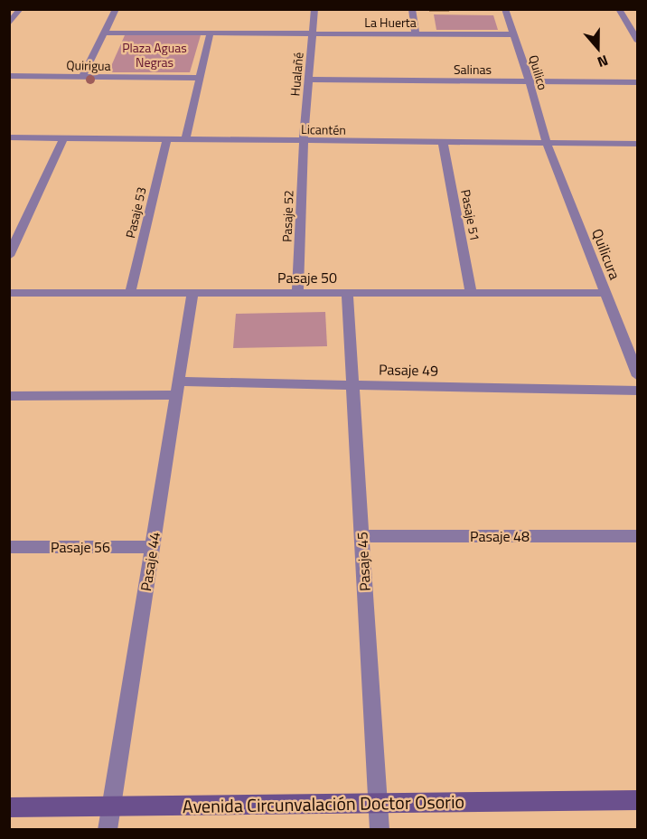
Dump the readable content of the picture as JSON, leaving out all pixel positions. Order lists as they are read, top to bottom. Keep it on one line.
{"streets":{"street":["La Huerta","Quirigua","Salinas","Quilico","Hualañé","Licantén","Pasaje 53","Pasaje 51","Pasaje 52","Quilicura","Pasaje 50","Pasaje 49","Pasaje 48","Pasaje 56","Pasaje 44","Pasaje 45","Avenida Circunvalación Doctor Osorio"]},"crossings":[["La Huerta","Quilico"],["La Huerta","Hualañé"],["Salinas","Quilico"],["Salinas","Hualañé"],["Quilico","Licantén"],["Quilico","Quilicura"],["Hualañé","Licantén"],["Hualañé","Pasaje 52"],["Licantén","Pasaje 53"],["Licantén","Pasaje 51"],["Licantén","Pasaje 52"],["Licantén","Quilicura"],["Pasaje 53","Pasaje 50"],["Pasaje 51","Pasaje 50"],["Pasaje 52","Pasaje 50"],["Quilicura","Pasaje 50"],["Pasaje 50","Pasaje 44"],["Pasaje 50","Pasaje 45"],["Pasaje 49","Pasaje 44"],["Pasaje 49","Pasaje 45"],["Pasaje 48","Pasaje 45"],["Pasaje 56","Pasaje 44"],["Pasaje 44","Avenida Circunvalación Doctor Osorio"],["Pasaje 45","Avenida Circunvalación Doctor Osorio"]],"parks":["Plaza Aguas Negras"],"north":"bottom"}
